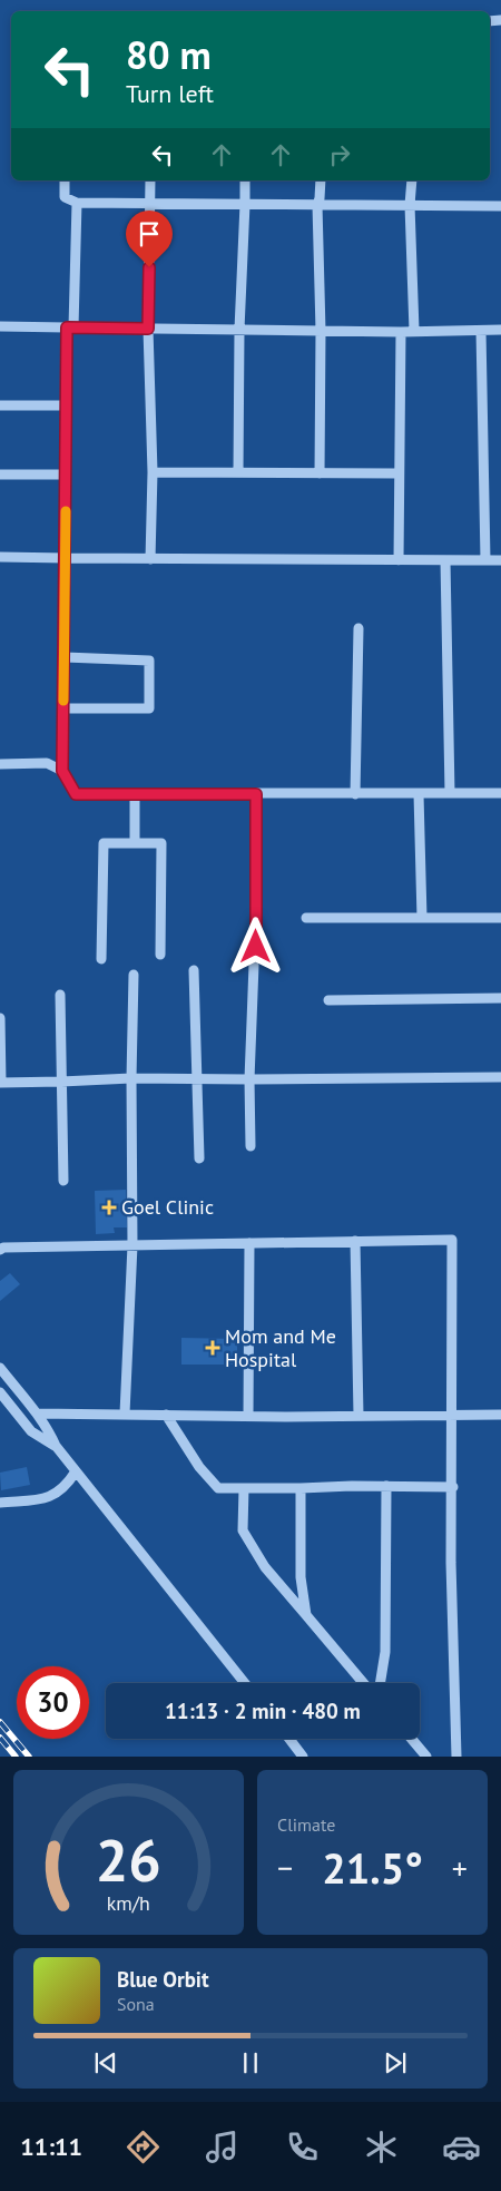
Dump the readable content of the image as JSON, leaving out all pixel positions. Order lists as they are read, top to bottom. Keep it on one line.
{"places":{"health":["Goel Clinic","Mom and Me Hospital"]},"page":{"turn":["80 m","Turn left"],"limit":"30","trip":"11:13 · 2 min · 480 m","tile":"Climate","heat":["−","21.5°","+"],"song":["Blue Orbit","Sona"],"tabs":"11:11","gauge":["26","km/h"]}}
